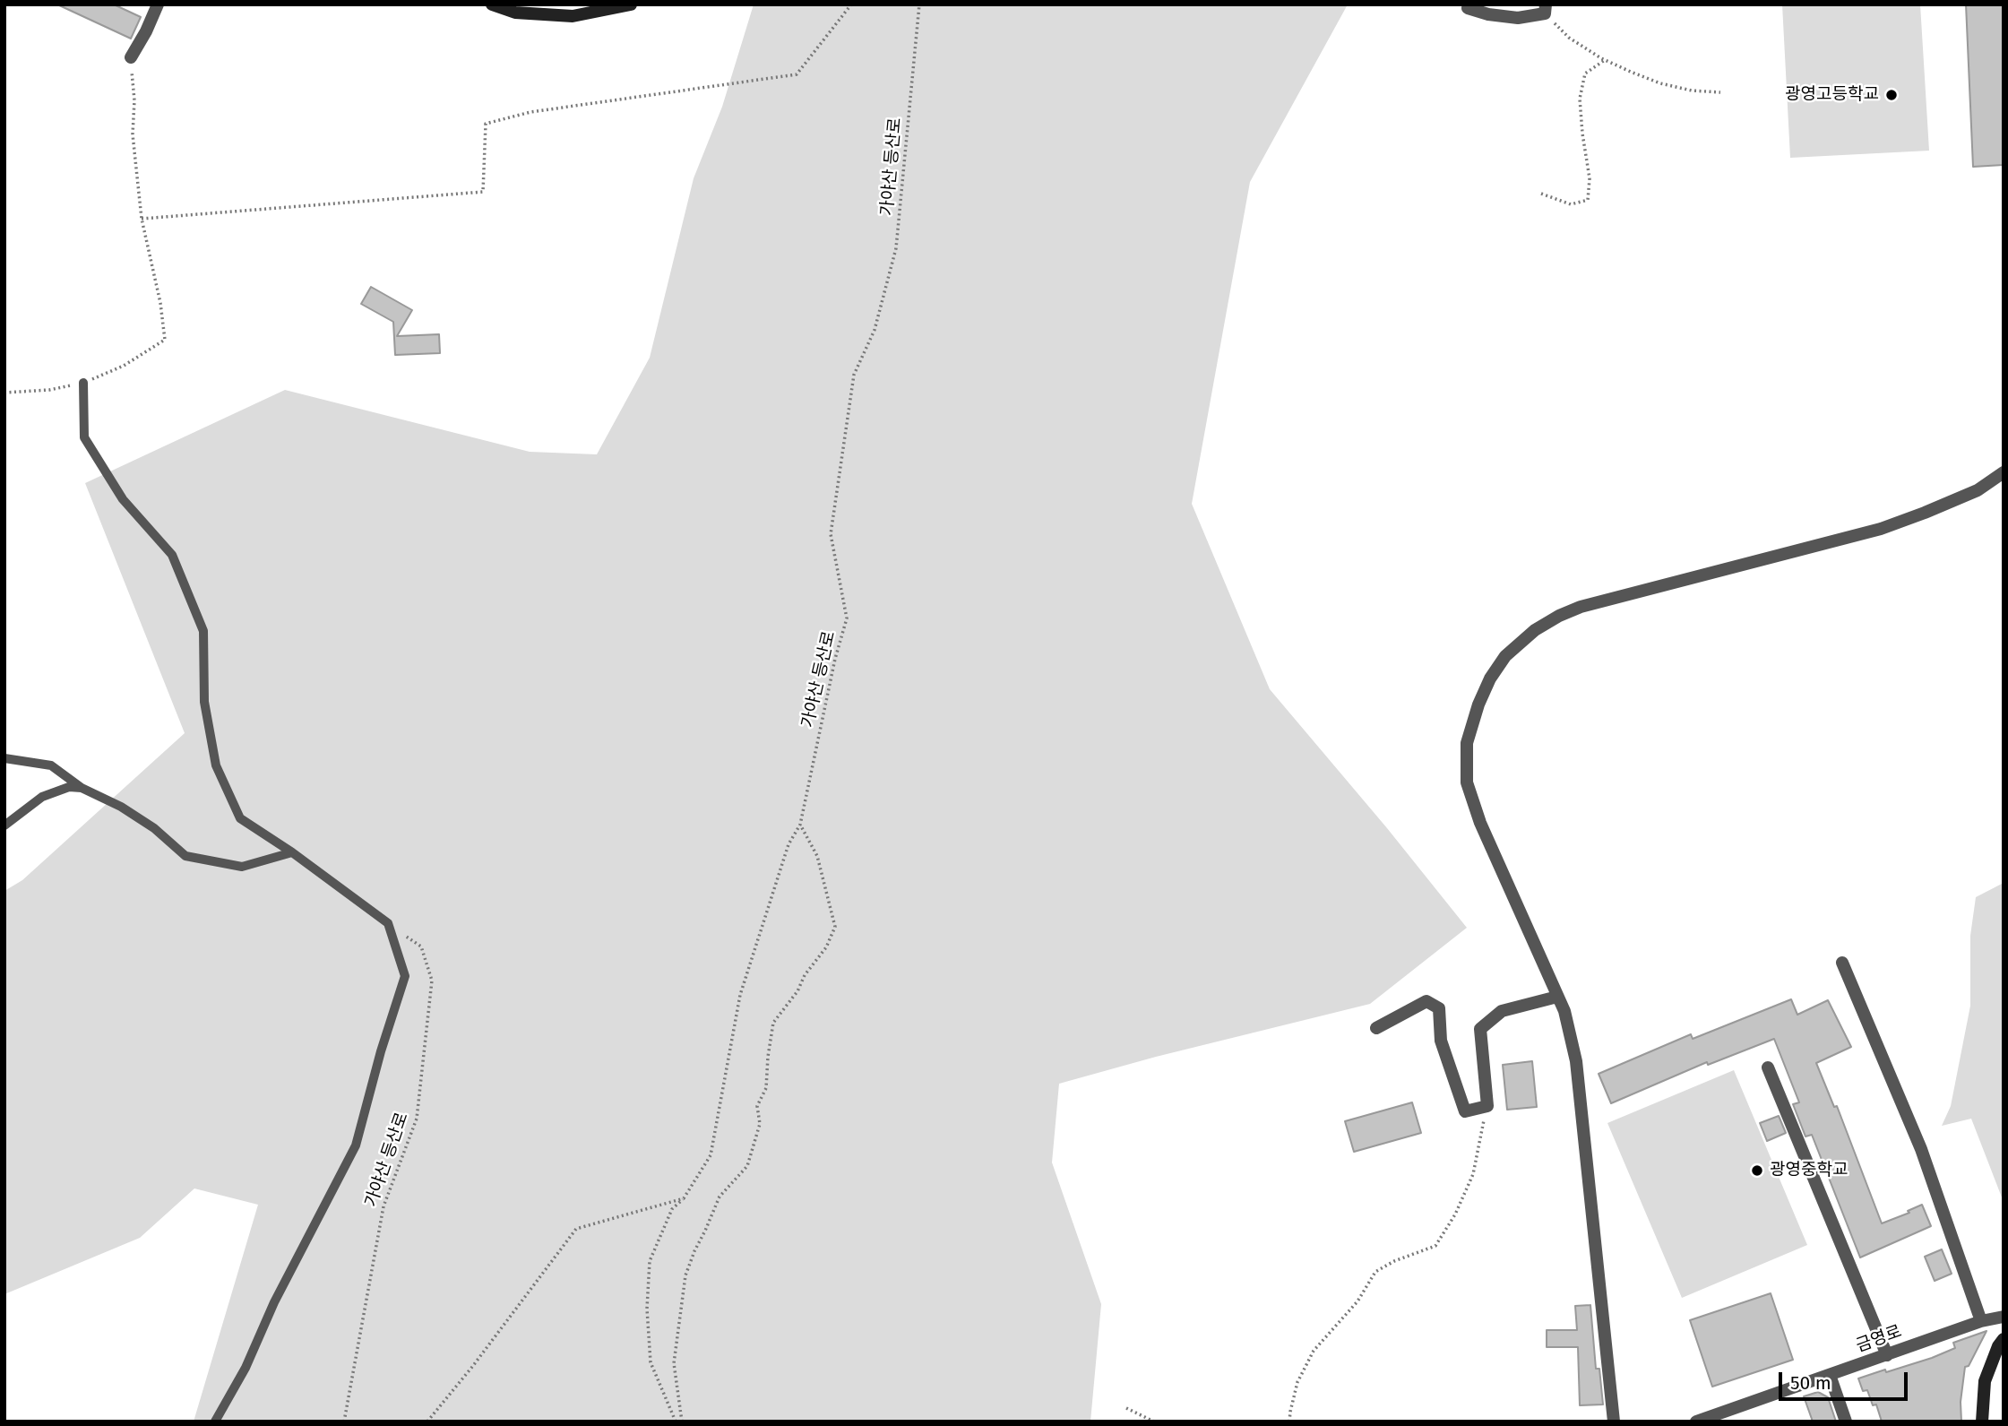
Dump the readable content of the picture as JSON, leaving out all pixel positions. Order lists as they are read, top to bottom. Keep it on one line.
{"streets":{"street":["금영로"],"path":["가야산 등산로"]},"places":["광영고등학교","광영중학교"],"scale_bar":"50 m"}
